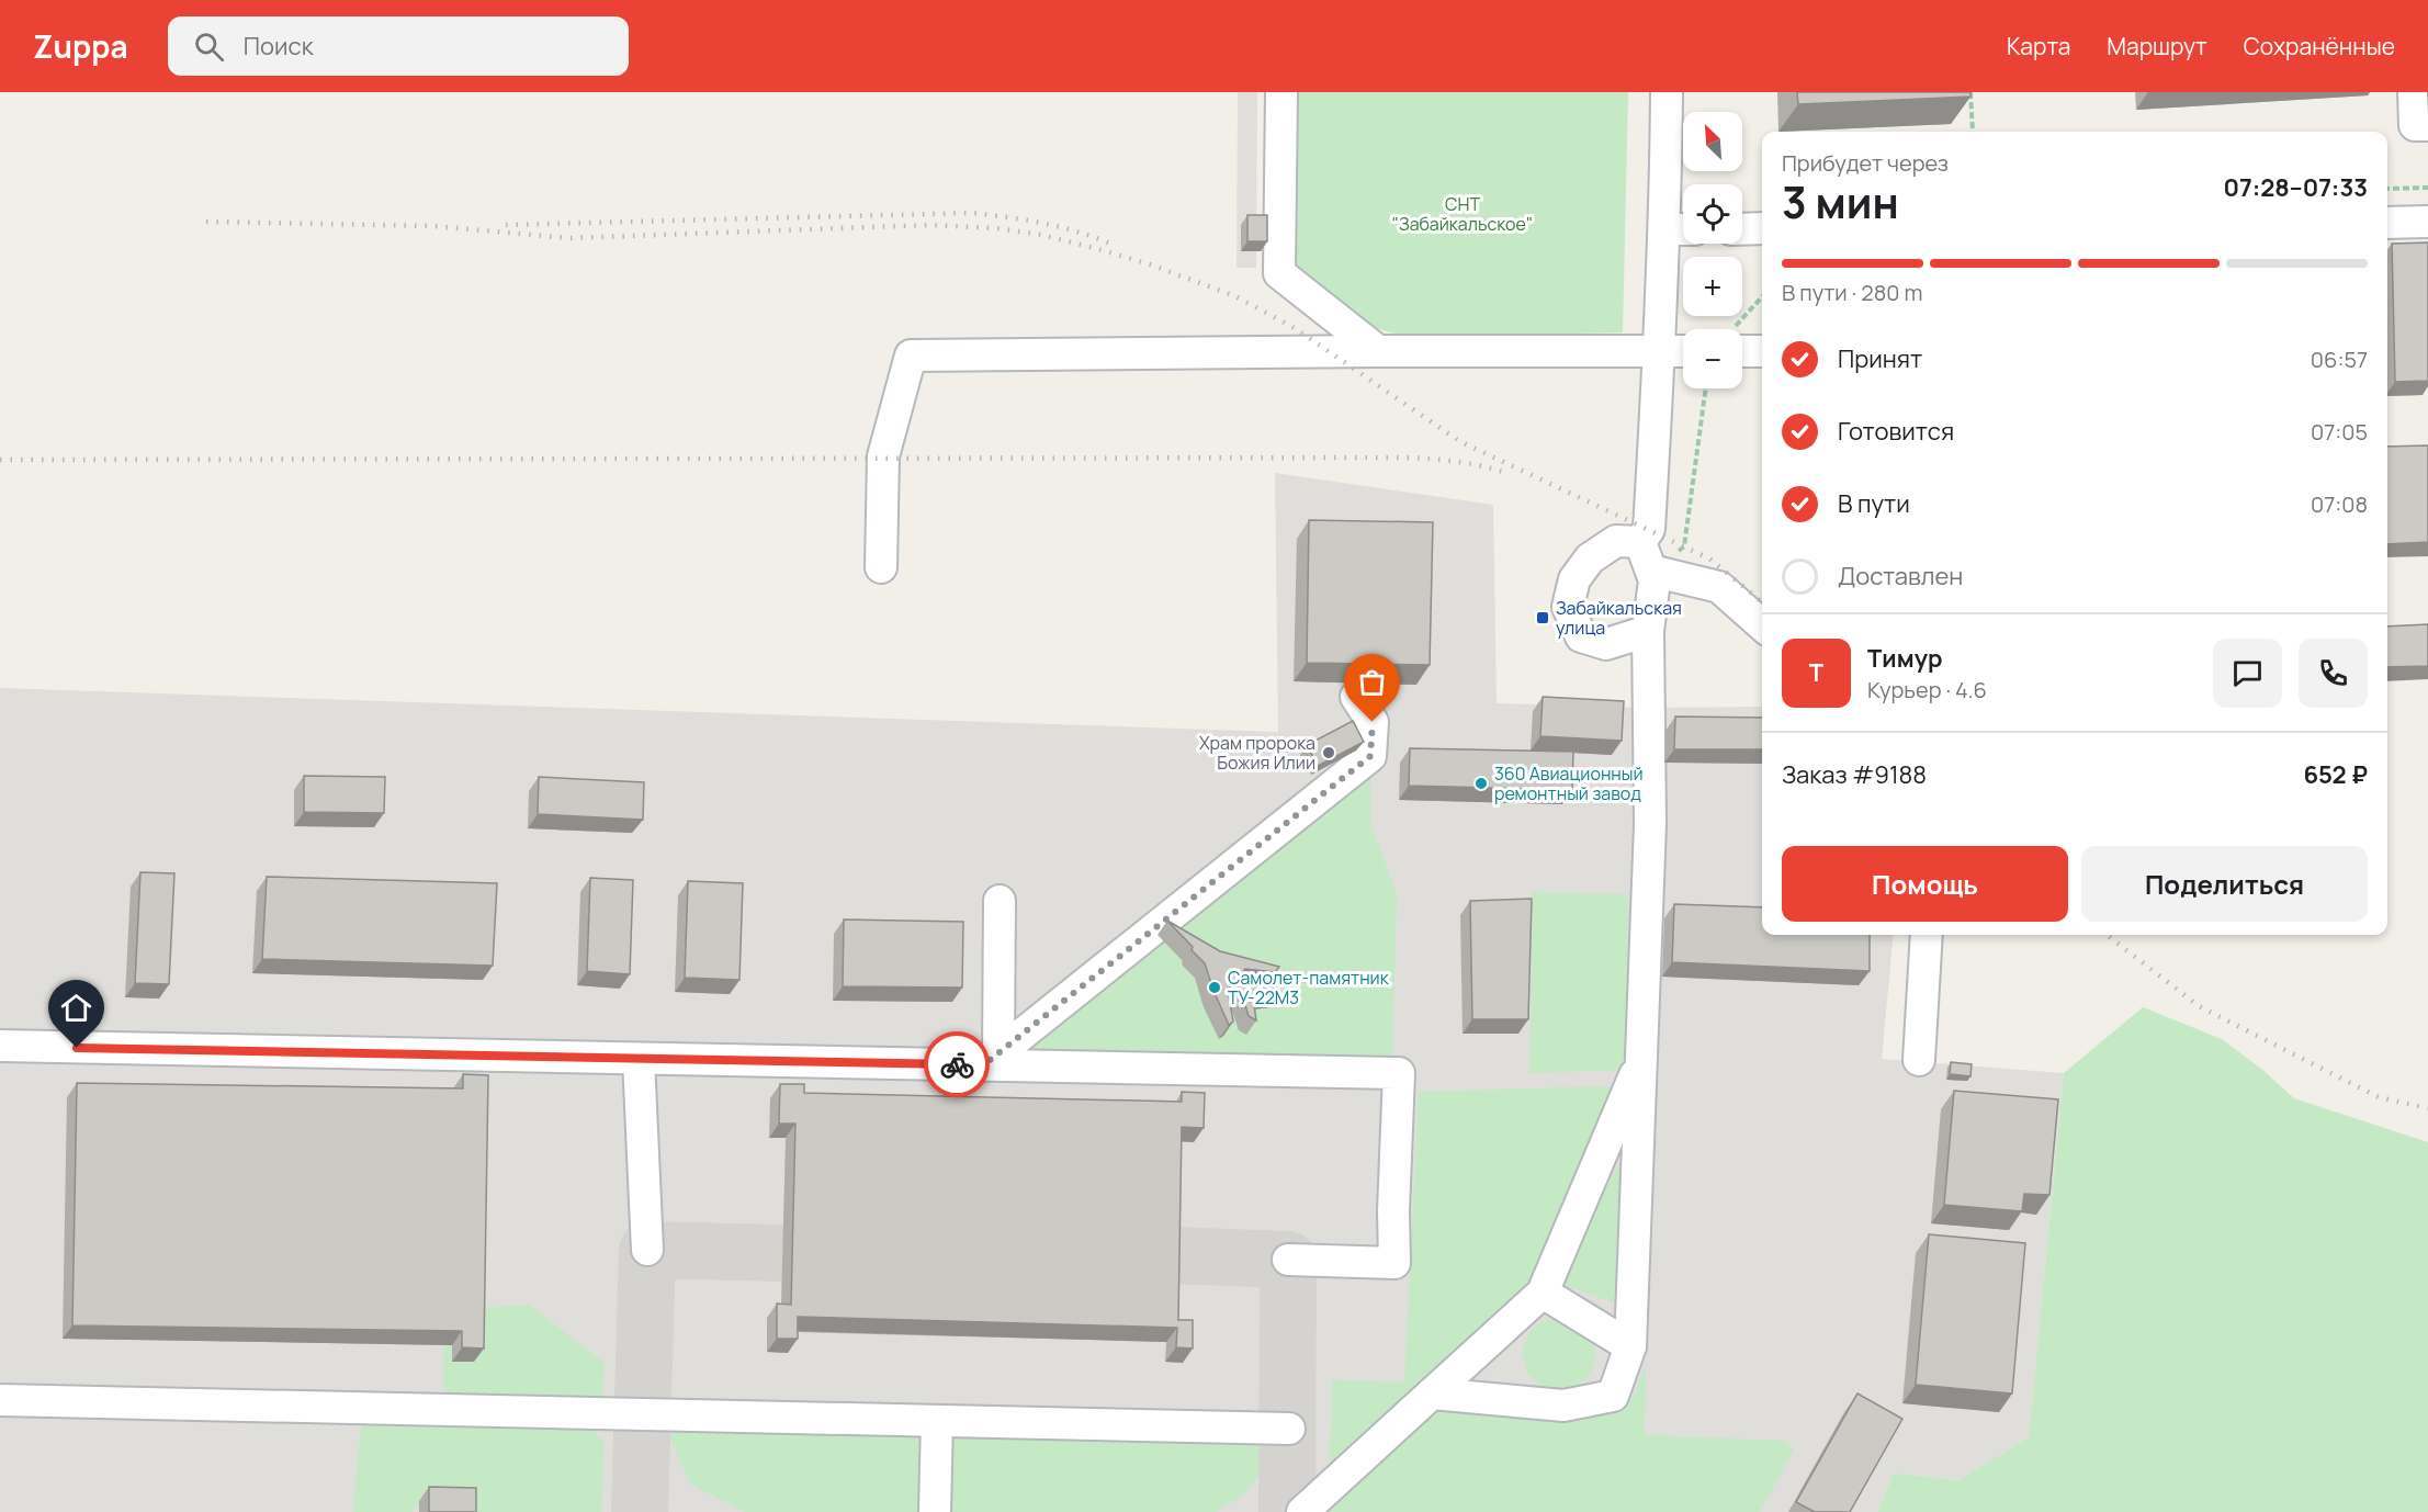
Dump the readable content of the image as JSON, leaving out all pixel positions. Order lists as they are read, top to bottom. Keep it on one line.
{"parks":["СНТ \"Забайкальское\""],"places":{"transit":["Забайкальская улица"],"other":["Храм пророка Божия Илии","360 Авиационный ремонтный завод","Самолет-памятник ТУ-22М3"]},"north":"top left","page":{"header":"Zuppa","search":"Поиск","nav":["Карта","Маршрут","Сохранённые"],"map_buttons":["+","−"],"heading":["3 мин","Прибудет через","07:28–07:33"],"panel":["Тимур","Курьер · 4.6","Заказ #9188","652 ₽"],"bar":"В пути · 280 m","list":[["Принят","06:57"],["Готовится","07:05"],["В пути","07:08"],"Доставлен"],"round":"Т","buttons":["Помощь","Поделиться"]}}
